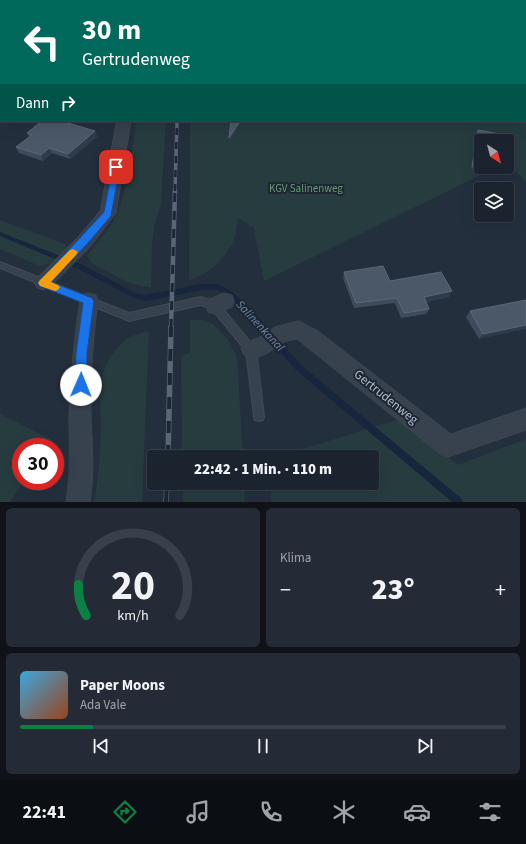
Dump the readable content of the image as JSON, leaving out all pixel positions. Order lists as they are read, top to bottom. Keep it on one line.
{"streets":{"street":["Gertrudenweg"]},"water":["Salinenkanal"],"parks":["KGV Salinenweg"],"north":"bottom right","page":{"turn":["30 m","Gertrudenweg"],"then":"Dann","limit":"30","trip":"22:42 · 1 Min. · 110 m","tile":"Klima","heat":["−","23°","+"],"song":["Paper Moons","Ada Vale"],"tabs":"22:41","gauge":["20","km/h"]}}
